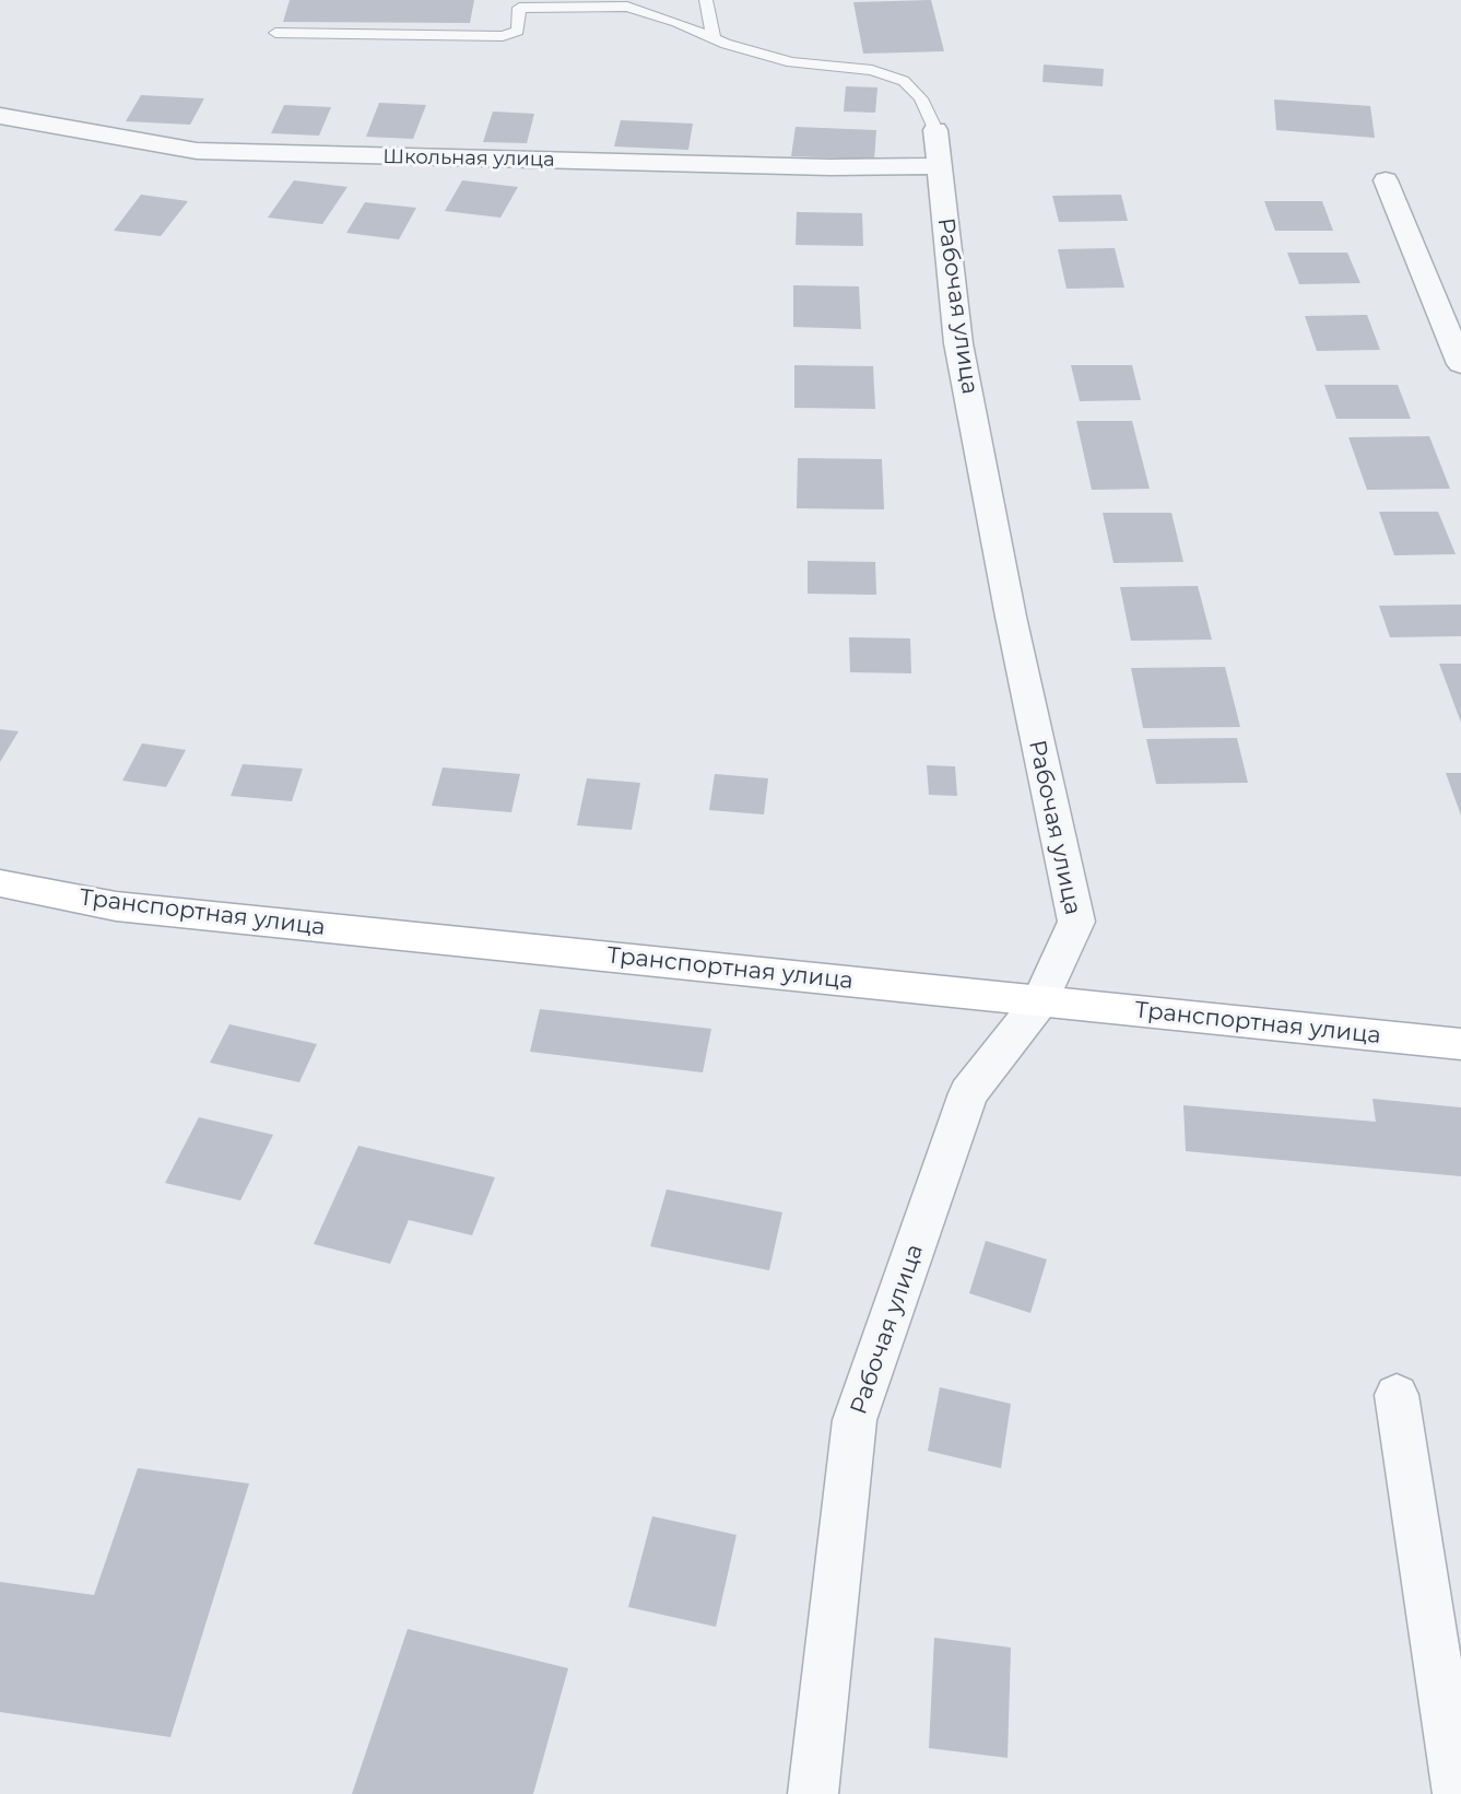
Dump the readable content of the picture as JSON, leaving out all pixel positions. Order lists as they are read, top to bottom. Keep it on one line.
{"streets":{"main road":["Транспортная улица"],"street":["Школьная улица","Рабочая улица"]},"crossings":[["Школьная улица","Рабочая улица"],["Рабочая улица","Транспортная улица"]]}
